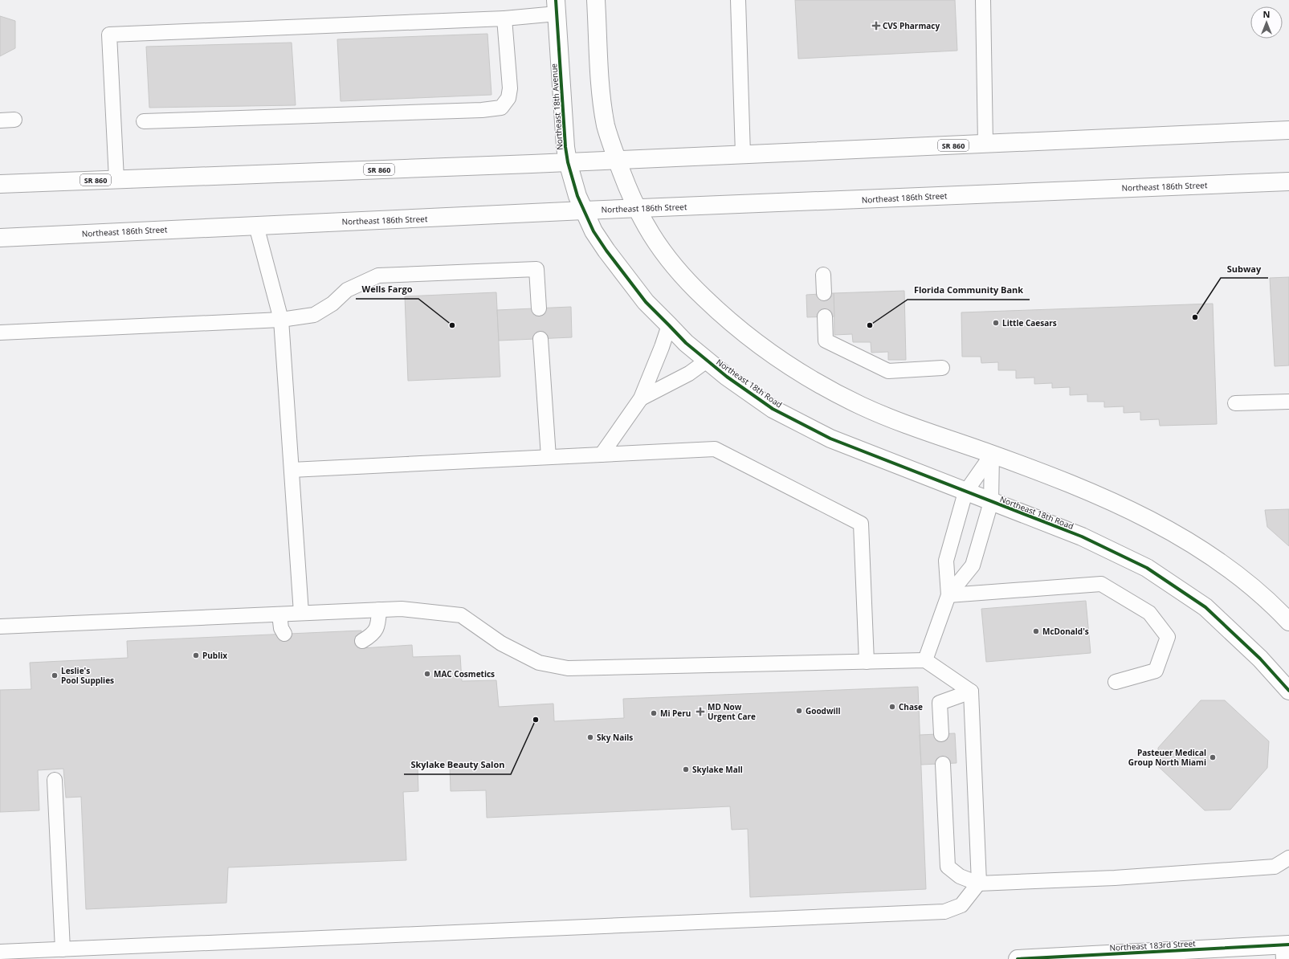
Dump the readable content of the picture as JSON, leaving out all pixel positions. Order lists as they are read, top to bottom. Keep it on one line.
{"streets":{"main road":["Northeast 18th Avenue","SR 860","Northeast 186th Street","Northeast 18th Road","Northeast 183rd Street"]},"crossings":[["Northeast 18th Avenue","SR 860"],["Northeast 18th Avenue","Northeast 186th Street"],["Northeast 18th Avenue","Northeast 18th Road"],["Northeast 186th Street","Northeast 18th Road"]],"places":{"health":["CVS Pharmacy","MD Now Urgent Care"],"other":["Subway","Little Caesars","Wells Fargo","Florida Community Bank","McDonald's","Publix","MAC Cosmetics","Leslie's Pool Supplies","Chase","Goodwill","Mi Peru","Skylake Beauty Salon","Sky Nails","Pasteuer Medical Group North Miami","Skylake Mall"]},"north":"top"}
